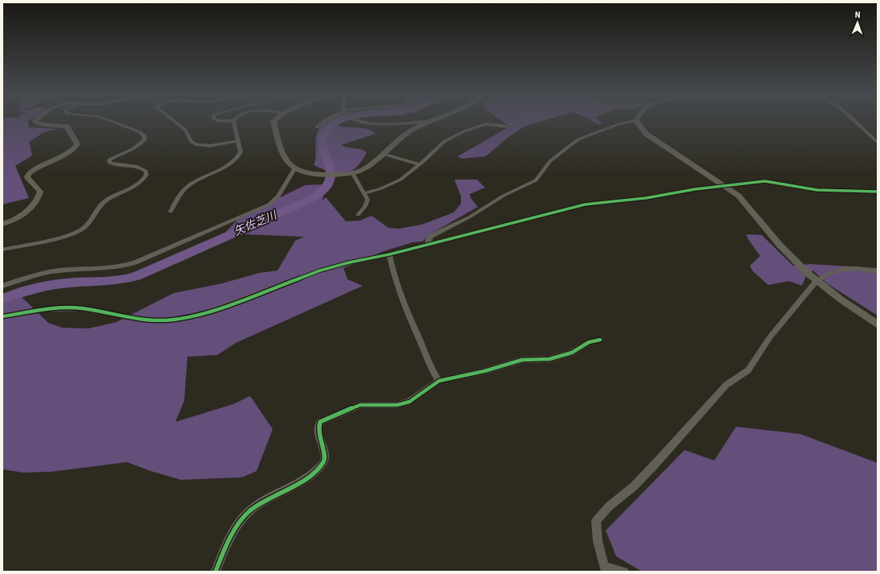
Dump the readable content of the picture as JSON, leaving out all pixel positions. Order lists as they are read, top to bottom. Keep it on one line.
{"water":["矢佐芝川"],"north":"top"}
